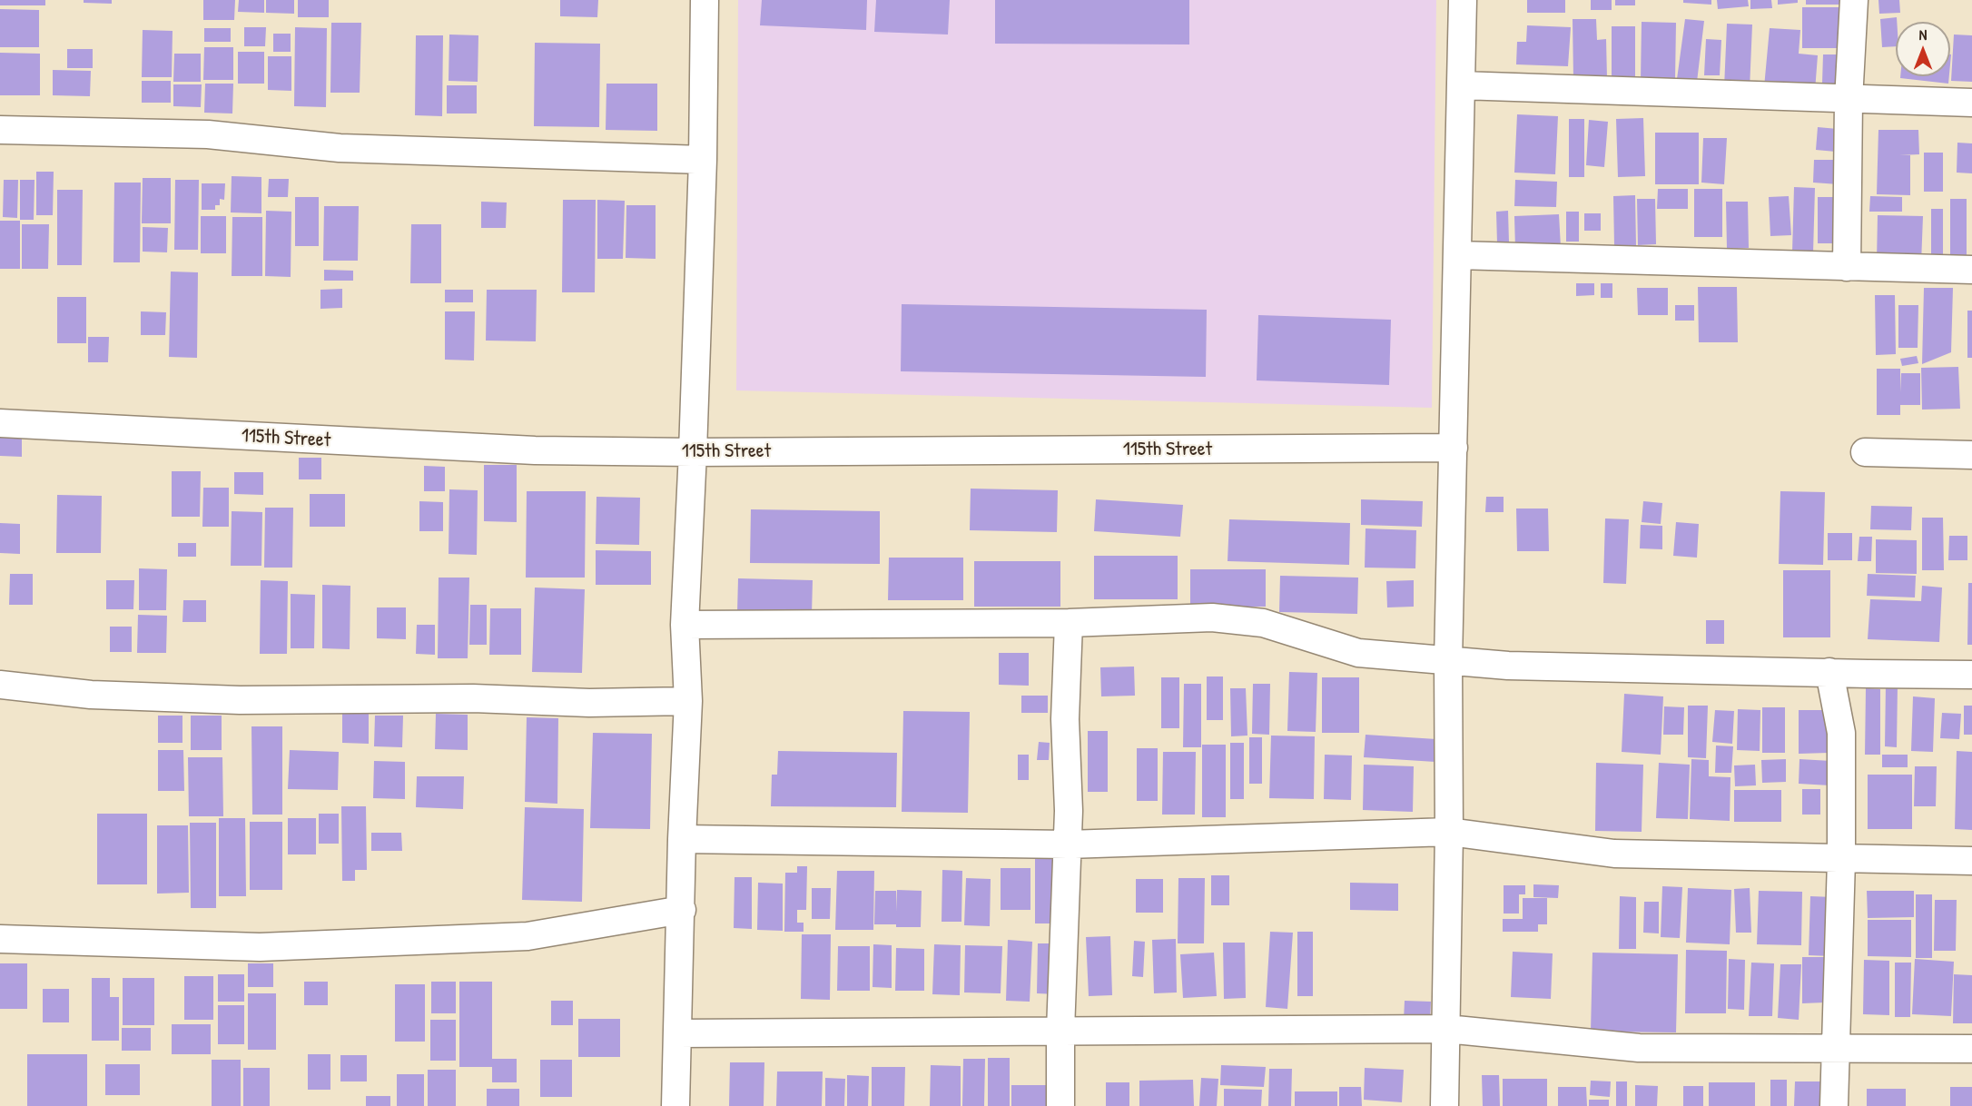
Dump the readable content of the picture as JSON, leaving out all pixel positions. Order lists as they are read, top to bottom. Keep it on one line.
{"streets":{"street":["115th Street"]},"north":"top"}
